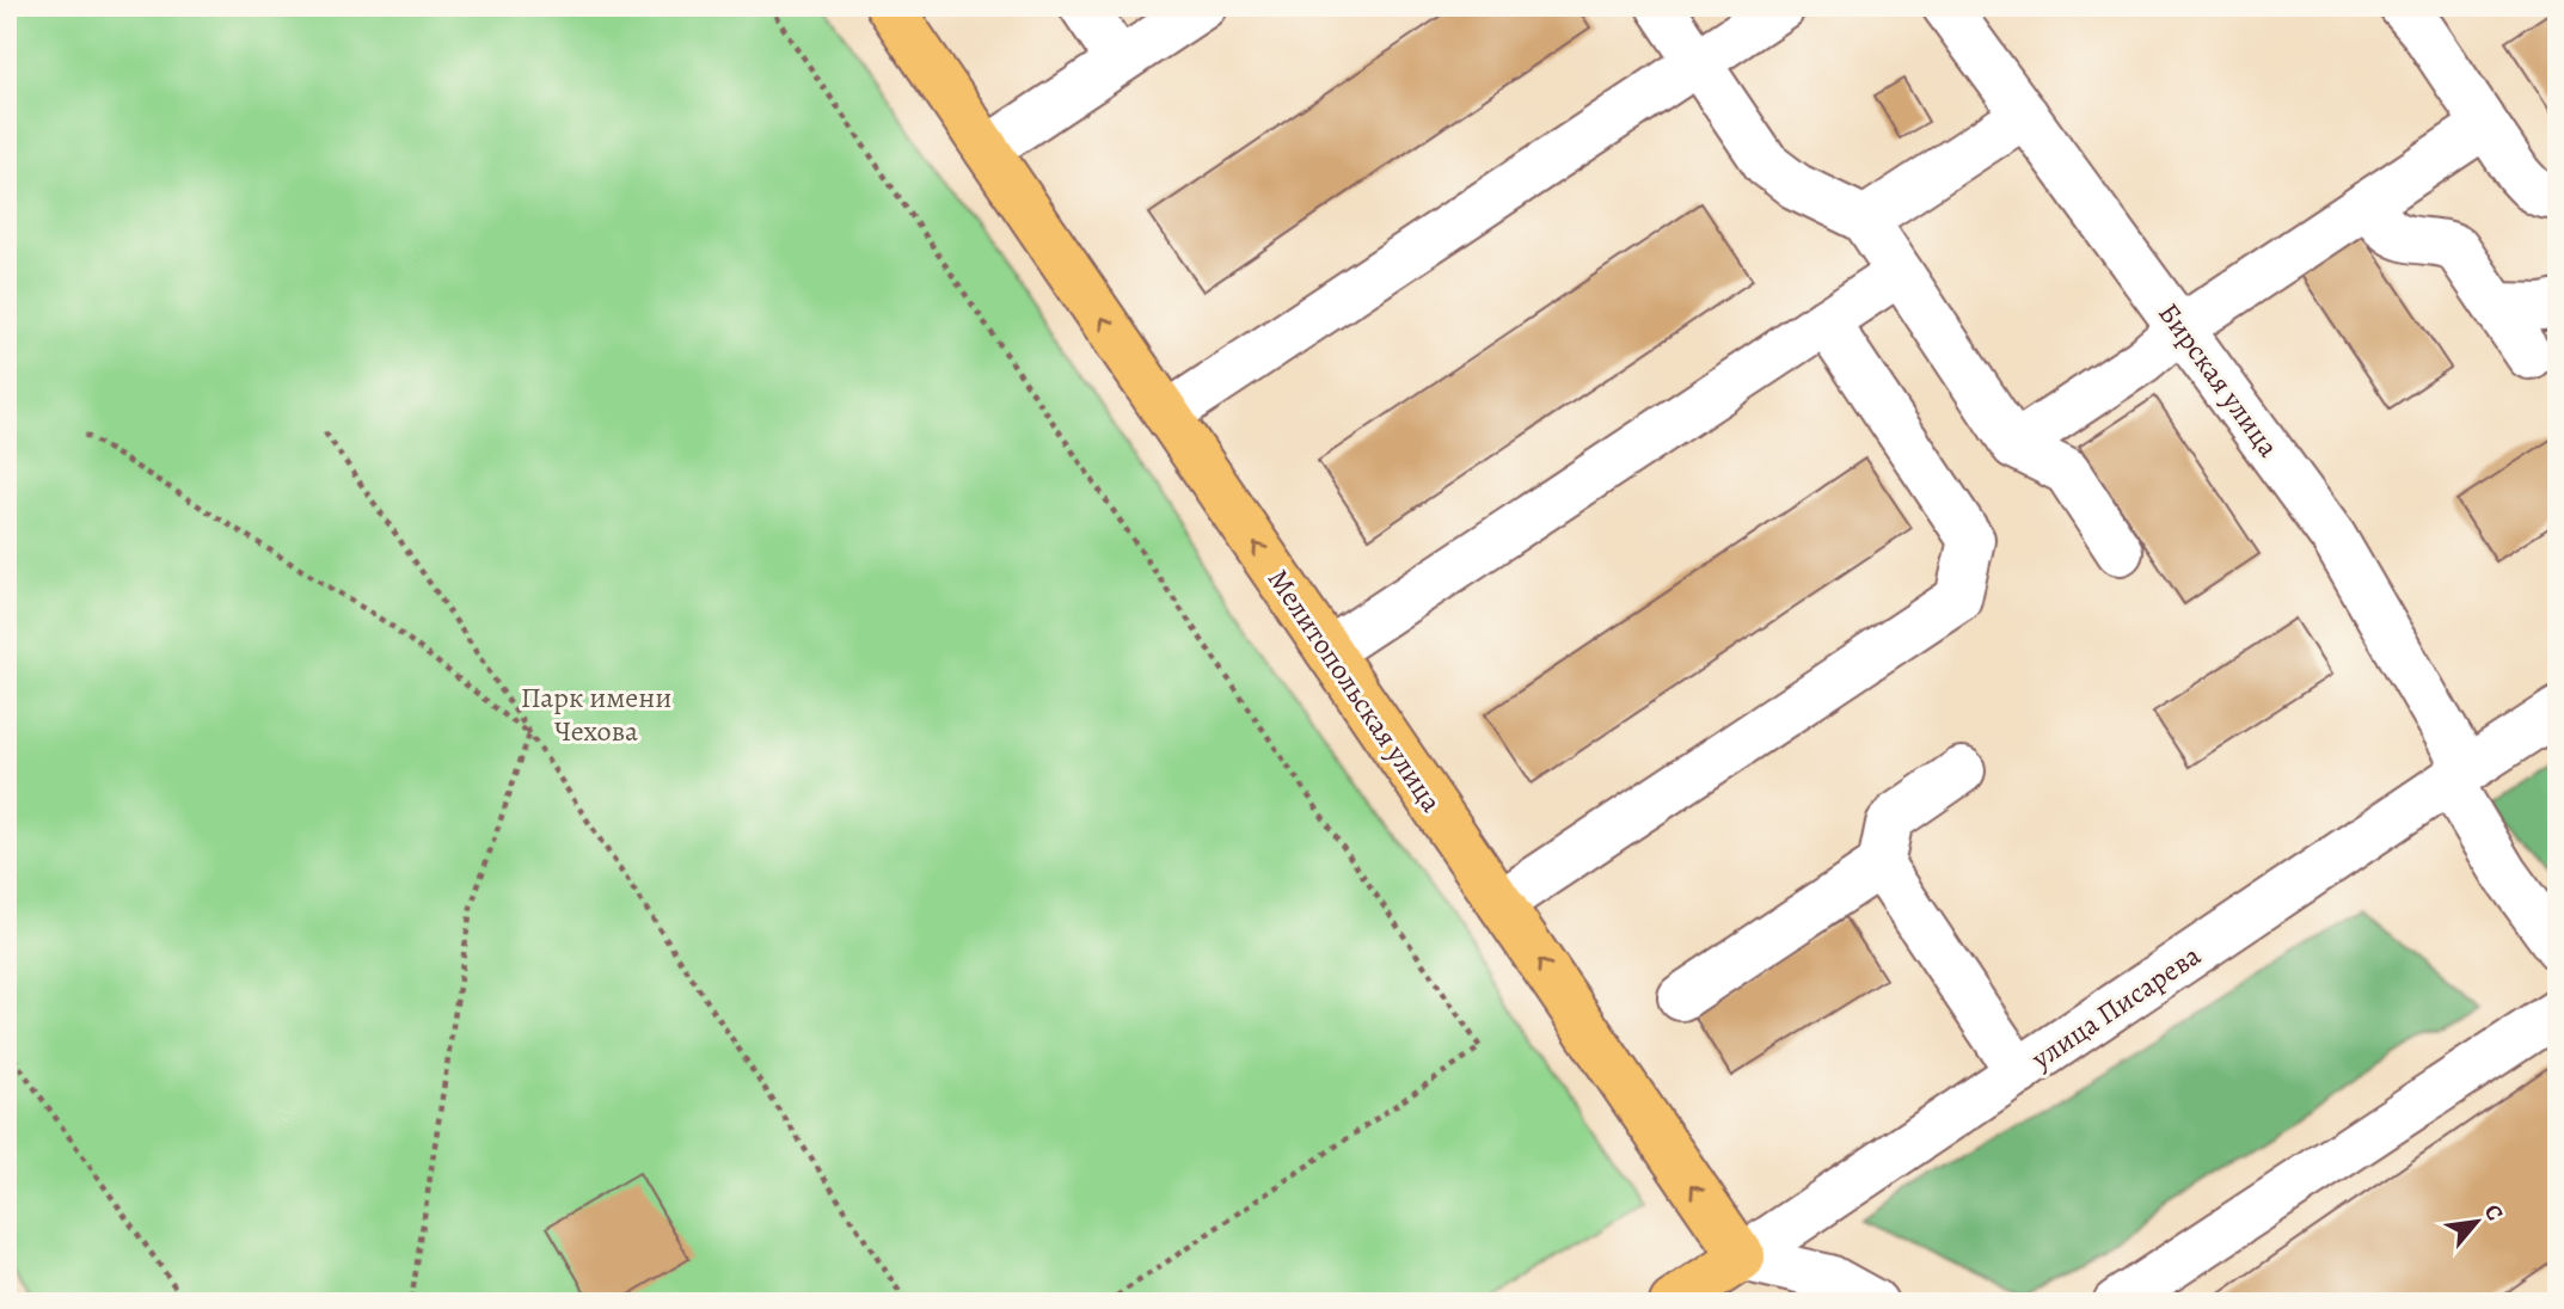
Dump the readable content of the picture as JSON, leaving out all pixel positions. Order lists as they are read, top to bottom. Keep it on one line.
{"streets":{"main road":["Мелитопольская улица","улица Писарева"],"street":["Бирская улица"]},"crossings":[["Бирская улица","улица Писарева"],["Мелитопольская улица","улица Писарева"]],"one_way":["Мелитопольская улица"],"parks":["Парк имени Чехова"],"north":"top right"}
